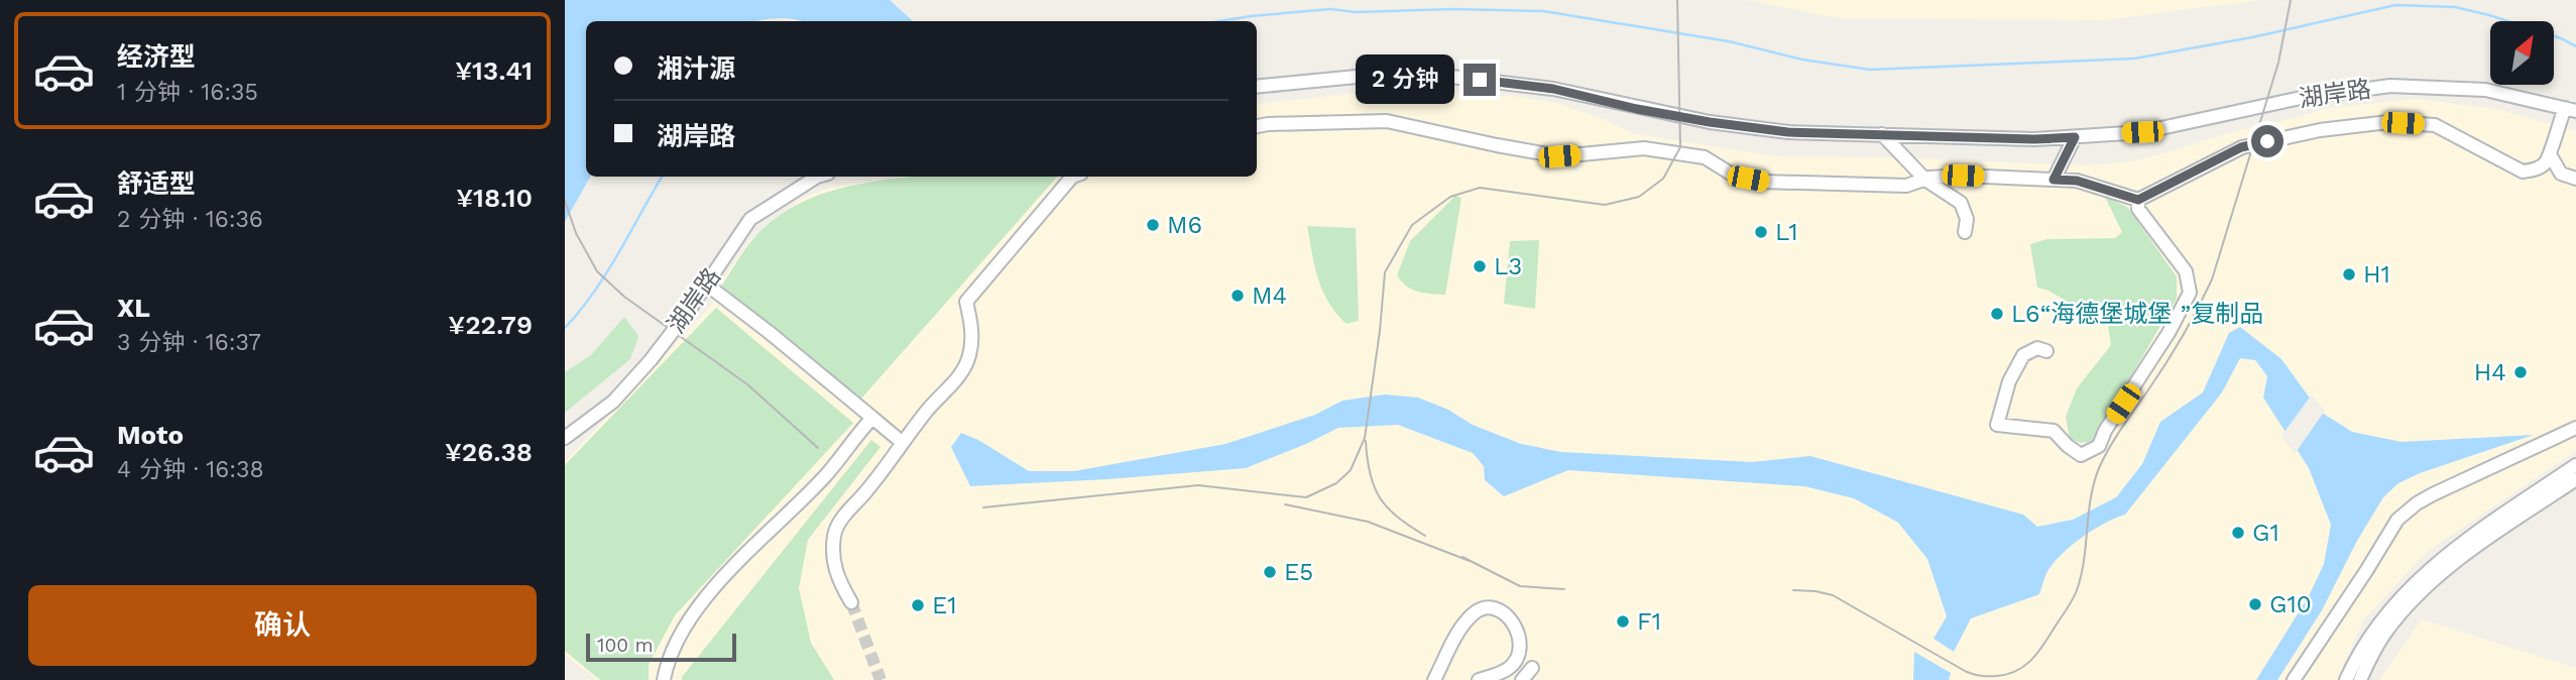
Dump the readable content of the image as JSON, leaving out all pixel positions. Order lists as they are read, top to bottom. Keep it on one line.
{"streets":{"street":["湖岸路"]},"places":["M6","L1","L3","H1","M4","L6“海德堡城堡 ”复制品","H4","G1","E5","G10","E1","F1"],"scale_bar":"100 m","north":"top right","page":{"list":[{"name":"经济型","note":"1 分钟 · 16:35","value":"¥13.41"},{"name":"舒适型","note":"2 分钟 · 16:36","value":"¥18.10"},{"name":"XL","note":"3 分钟 · 16:37","value":"¥22.79"},{"name":"Moto","note":"4 分钟 · 16:38","value":"¥26.38"}],"banner":["湘汁源","湖岸路"],"bubble":"2 分钟","buttons":"确认","scale":"100 m"}}
